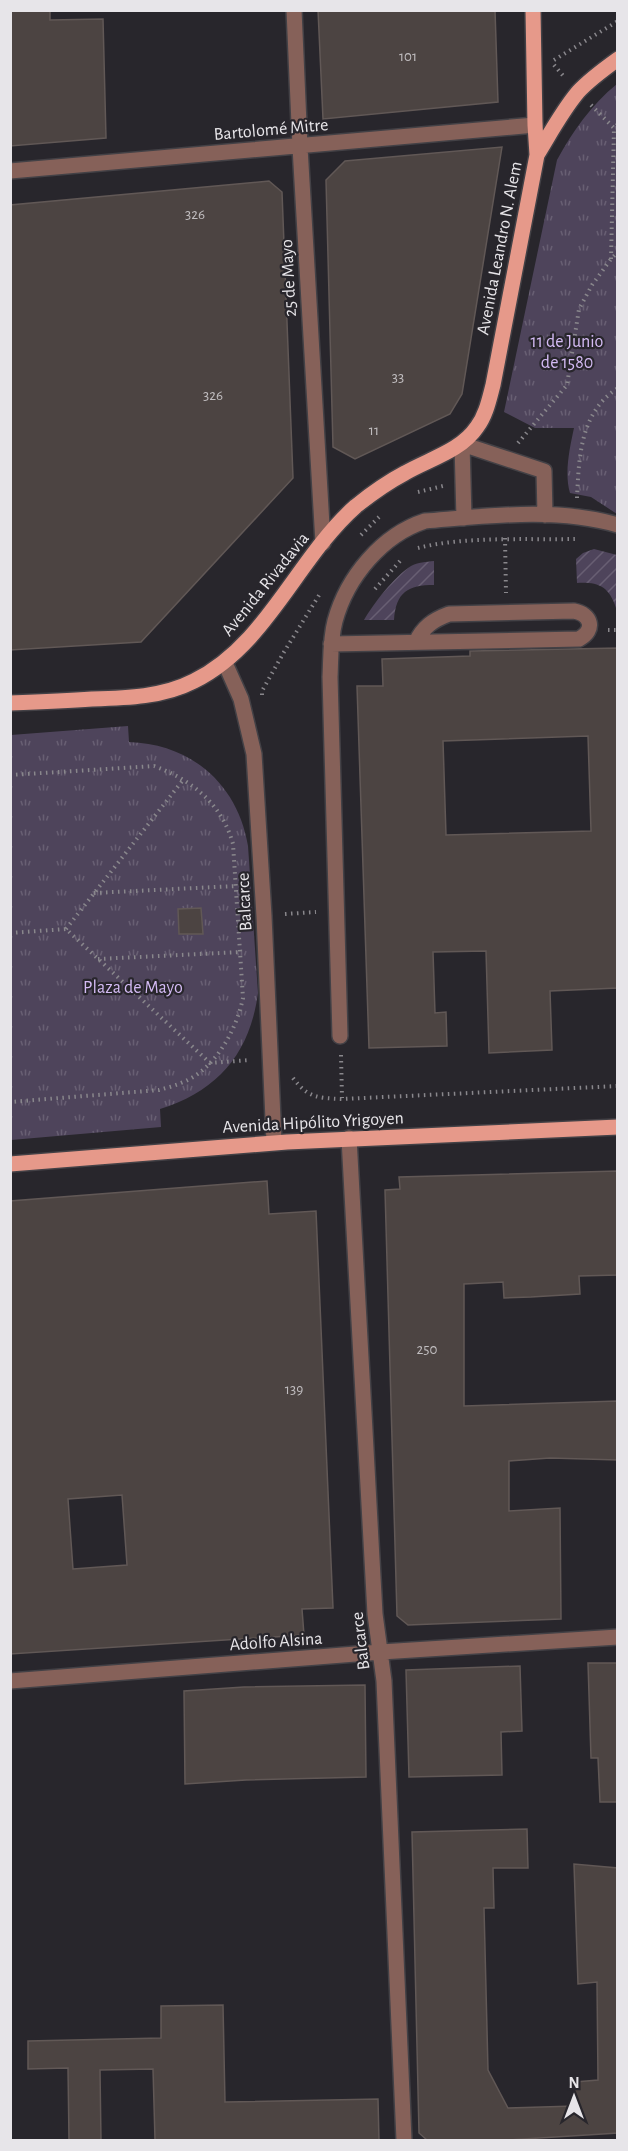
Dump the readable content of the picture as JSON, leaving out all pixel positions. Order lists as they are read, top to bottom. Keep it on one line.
{"streets":{"main road":["Avenida Leandro N. Alem","Avenida Rivadavia","Avenida Hipólito Yrigoyen"],"street":["Bartolomé Mitre","25 de Mayo","Balcarce","Adolfo Alsina"]},"crossings":[["Bartolomé Mitre","Avenida Leandro N. Alem"],["Bartolomé Mitre","25 de Mayo"],["Avenida Leandro N. Alem","Avenida Rivadavia"],["25 de Mayo","Avenida Rivadavia"],["Avenida Rivadavia","Balcarce"],["Balcarce","Avenida Hipólito Yrigoyen"],["Balcarce","Adolfo Alsina"]],"parks":["11 de Junio de 1580","Plaza de Mayo"],"house_numbers":["101","326","33","326","11","250","139"],"north":"top"}
